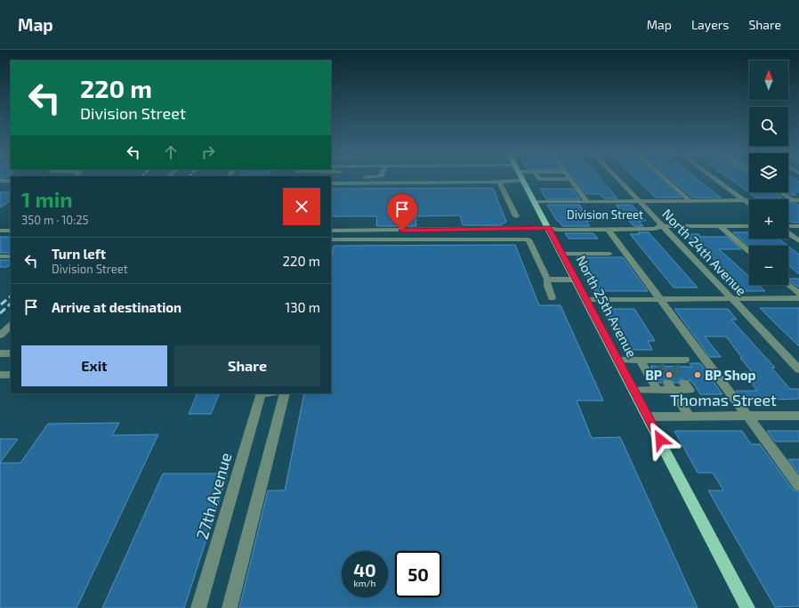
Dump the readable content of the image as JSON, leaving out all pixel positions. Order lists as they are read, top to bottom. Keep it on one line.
{"streets":{"main road":["North 25th Avenue"],"street":["Division Street","North 24th Avenue","Thomas Street","27th Avenue"]},"crossings":[["Division Street","North 24th Avenue"],["Division Street","North 25th Avenue"],["North 25th Avenue","Thomas Street"]],"places":["BP","BP Shop"],"north":"top","page":{"header":"Map","nav":["Map","Layers","Share"],"map_buttons":["+","−"],"turn":["220 m","Division Street"],"heading":["1 min","350 m · 10:25"],"list":[{"name":"Turn left","note":"Division Street","value":"220 m"},{"name":"Arrive at destination","value":"130 m"}],"buttons":["Exit","Share"],"speed":"40 km/h","limit":"50"}}
